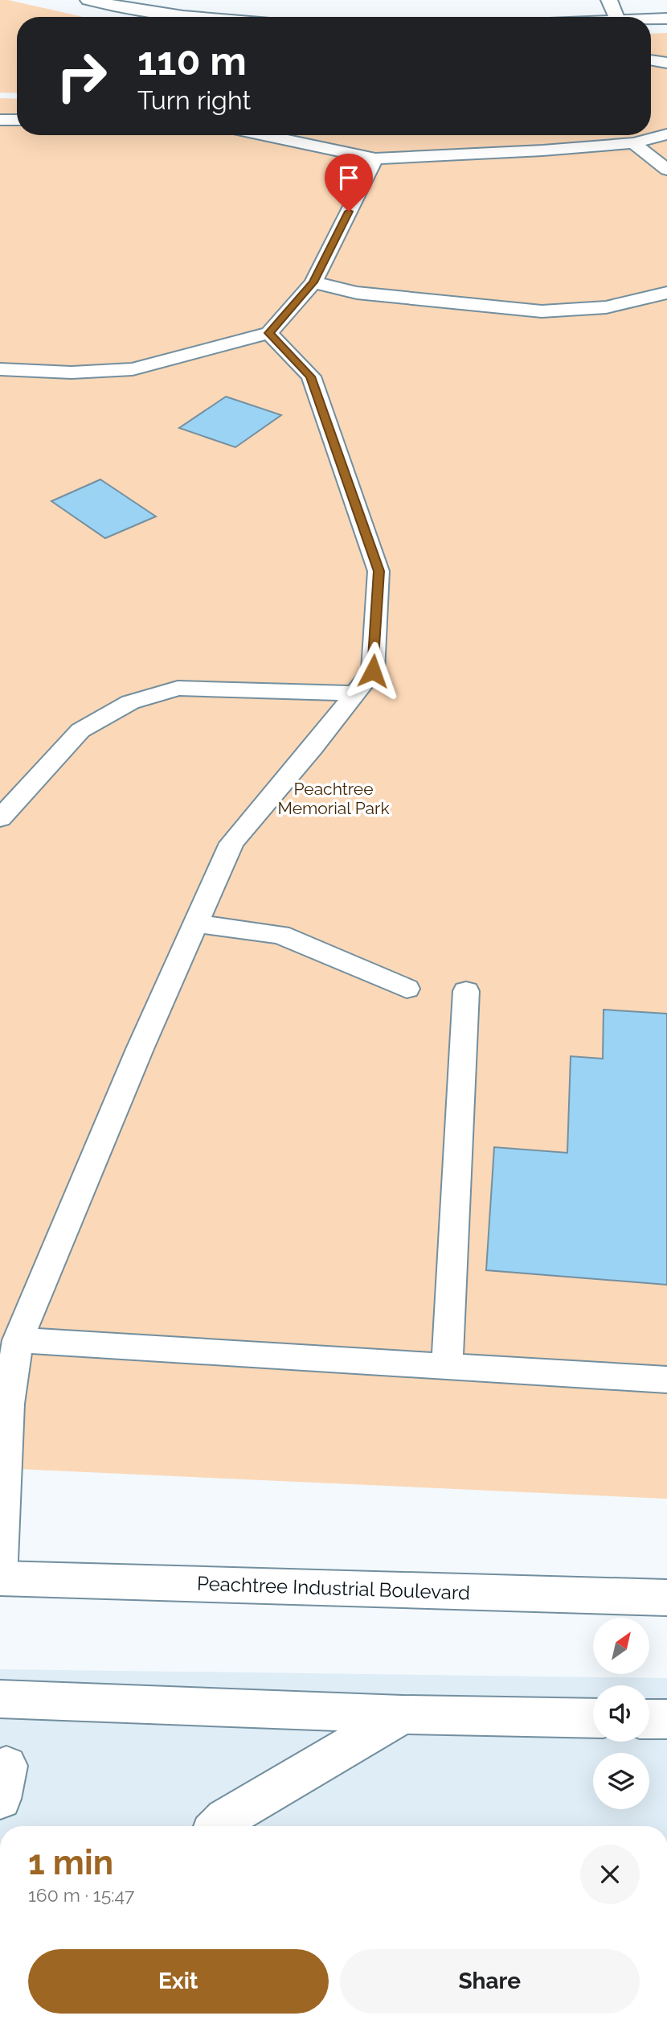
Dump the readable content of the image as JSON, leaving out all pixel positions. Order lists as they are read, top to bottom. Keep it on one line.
{"streets":{"main road":["Peachtree Industrial Boulevard"]},"parks":["Peachtree Memorial Park"],"north":"top right","page":{"turn":["110 m","Turn right"],"heading":["1 min","160 m · 15:47"],"buttons":["Exit","Share"]}}
